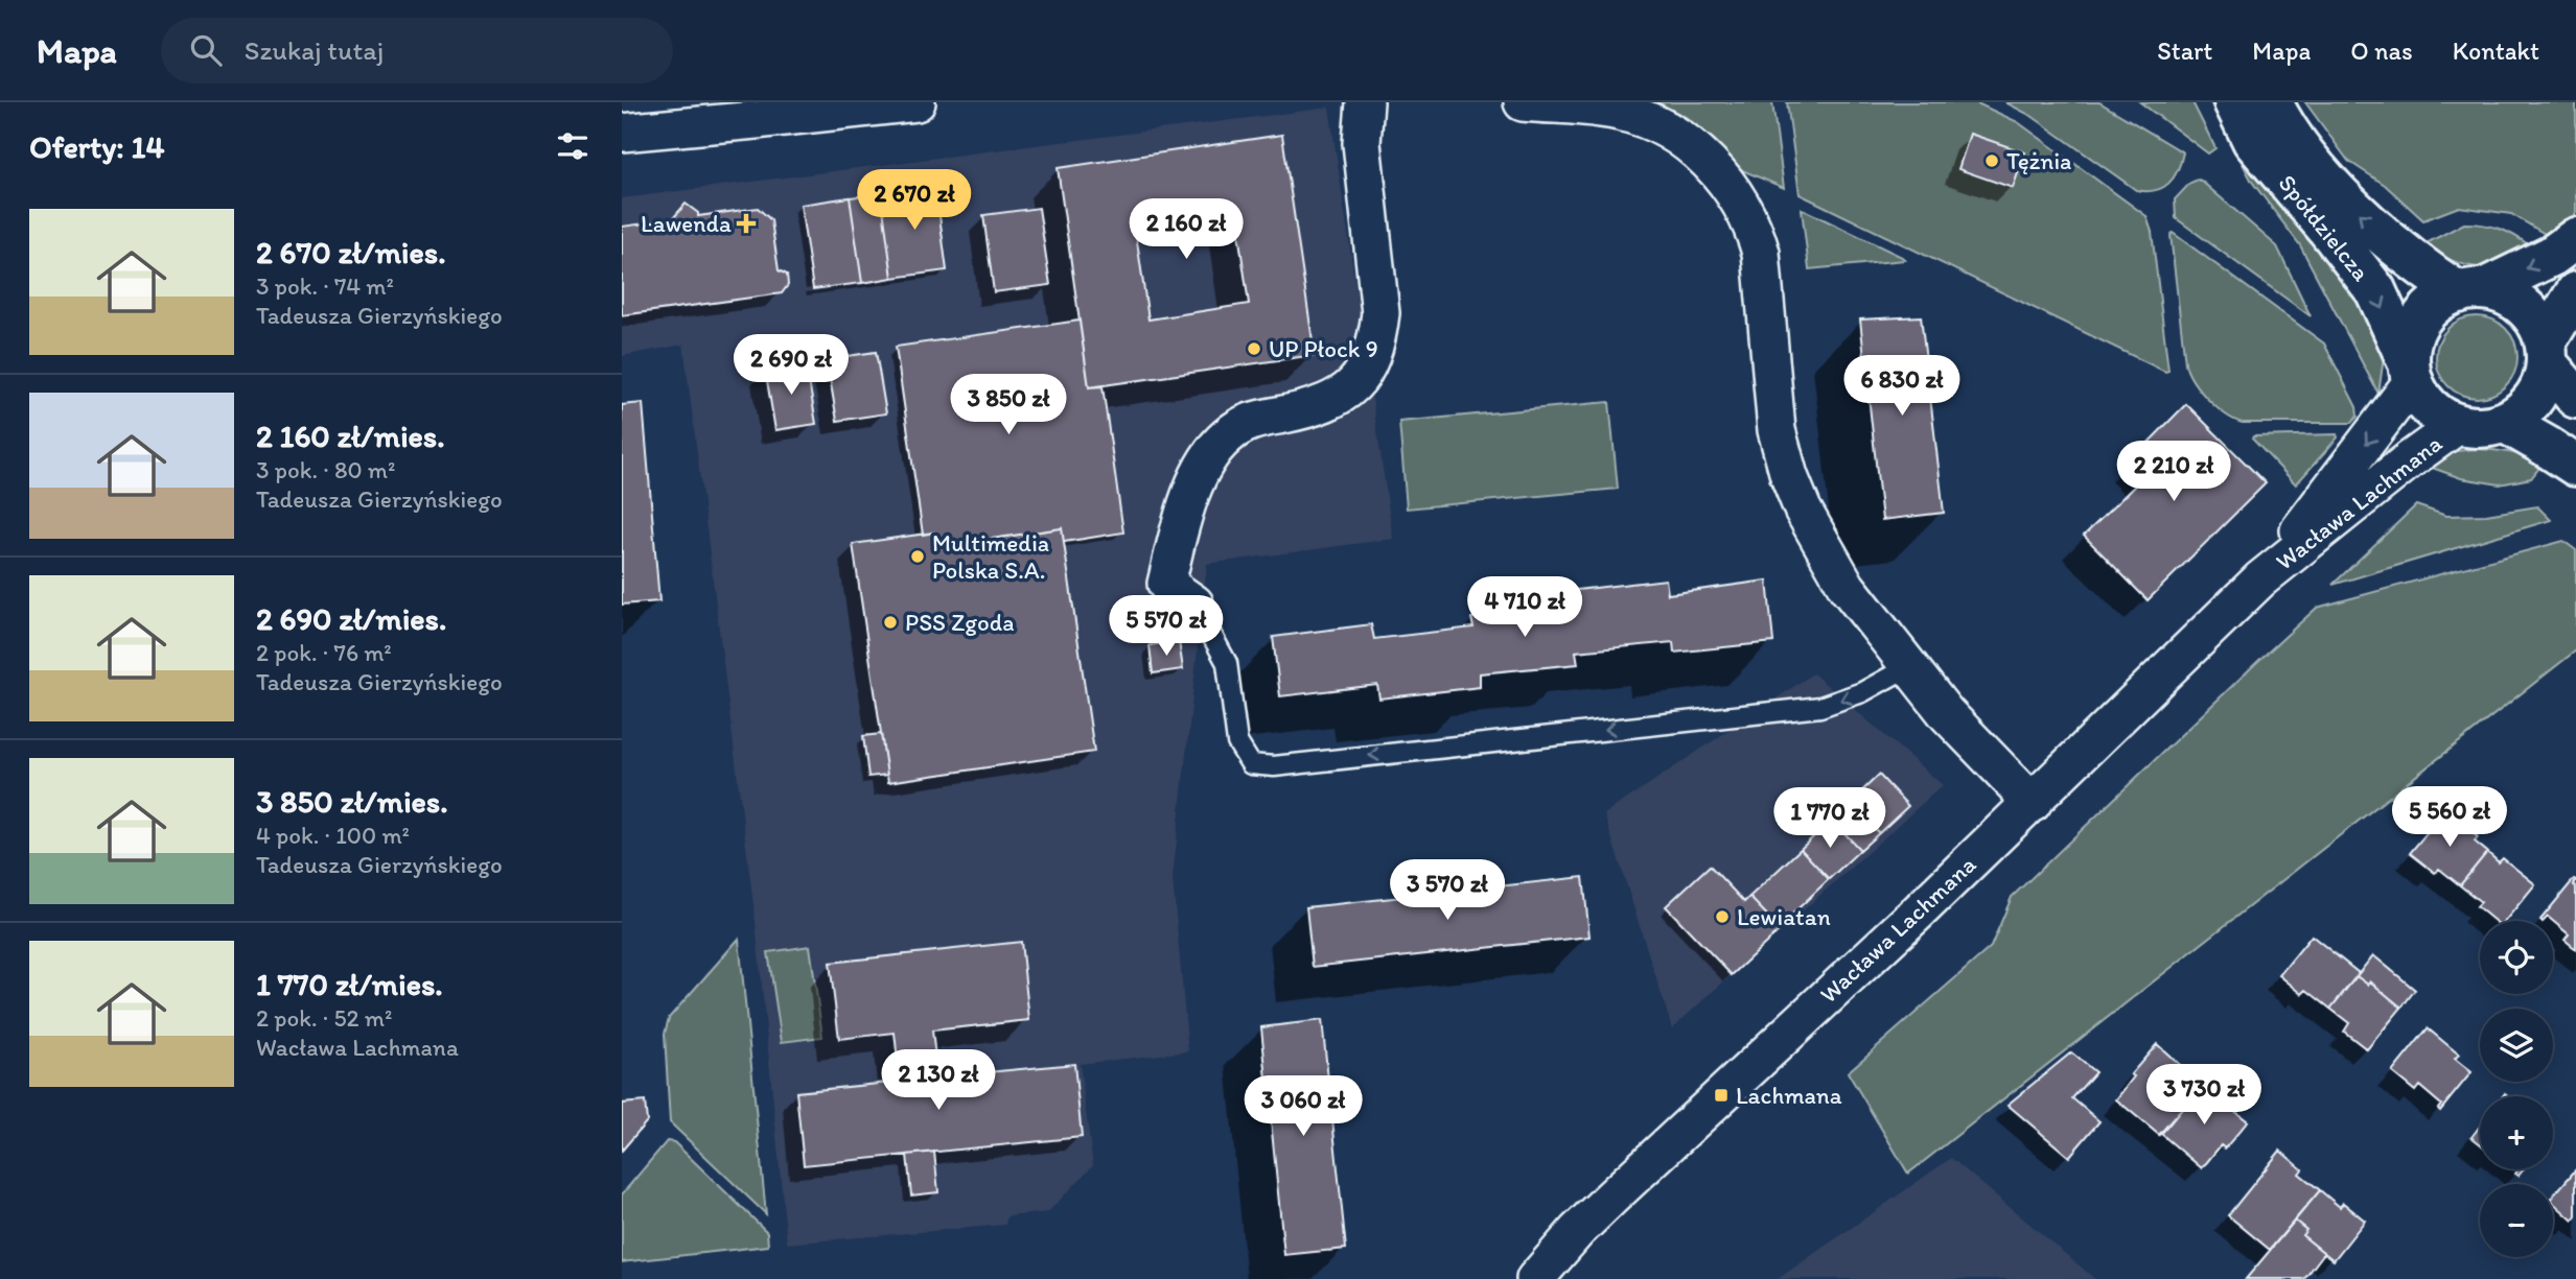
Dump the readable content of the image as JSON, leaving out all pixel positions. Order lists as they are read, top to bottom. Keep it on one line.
{"streets":{"street":["Spółdzielcza","Wacława Lachmana"]},"crossings":[["Spółdzielcza","Wacława Lachmana"]],"places":{"other":["Tężnia","UP Płock 9","Multimedia Polska S.A.","PSS Zgoda","Lewiatan"],"health":["Lawenda"],"transit":["Lachmana"]},"page":{"header":"Mapa","search":"Szukaj tutaj","nav":["Start","Mapa","O nas","Kontakt"],"heading":"Oferty: 14","price":["2 670 zł","2 160 zł","2 690 zł","6 830 zł","3 850 zł","2 210 zł","4 710 zł","5 570 zł","5 560 zł","1 770 zł","3 570 zł","2 130 zł","3 730 zł","3 060 zł"],"list":[{"name":"2 670 zł/mies.","note":"3 pok. · 74 m² · Tadeusza Gierzyńskiego"},{"name":"2 160 zł/mies.","note":"3 pok. · 80 m² · Tadeusza Gierzyńskiego"},{"name":"2 690 zł/mies.","note":"2 pok. · 76 m² · Tadeusza Gierzyńskiego"},{"name":"3 850 zł/mies.","note":"4 pok. · 100 m² · Tadeusza Gierzyńskiego"},{"name":"1 770 zł/mies.","note":"2 pok. · 52 m² · Wacława Lachmana"}],"map_buttons":["+","−"]}}
